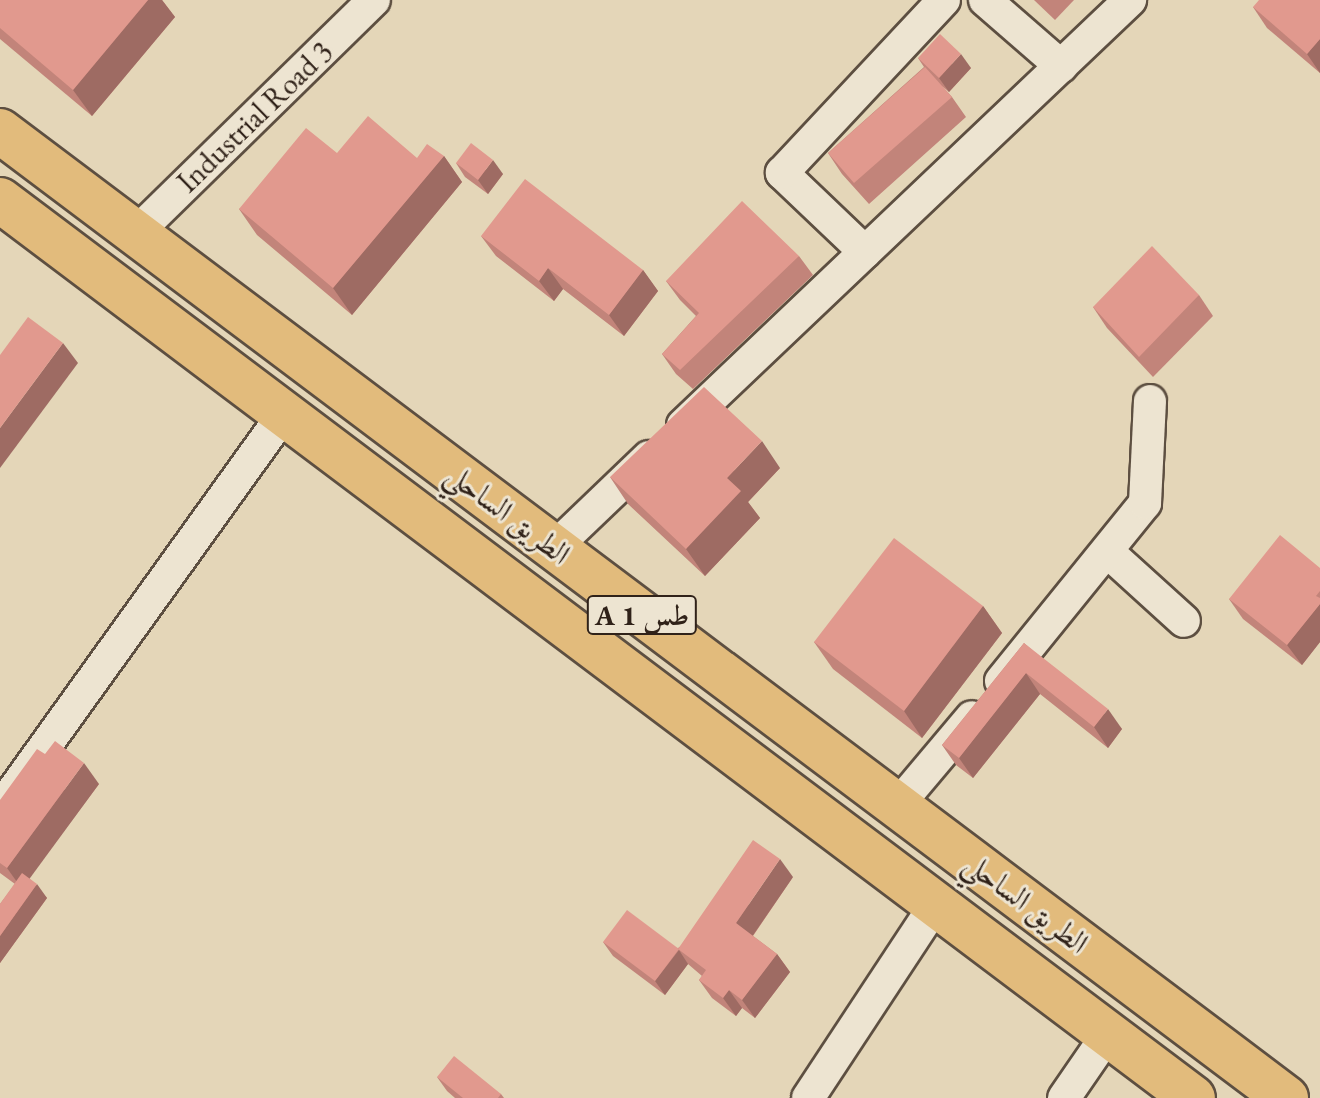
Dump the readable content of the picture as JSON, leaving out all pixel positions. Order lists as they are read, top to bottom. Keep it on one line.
{"streets":{"highway":["الطريق الساحلي","A 1 طس"],"street":["Industrial Road 3"]},"crossings":[["Industrial Road 3","الطريق الساحلي"]]}
